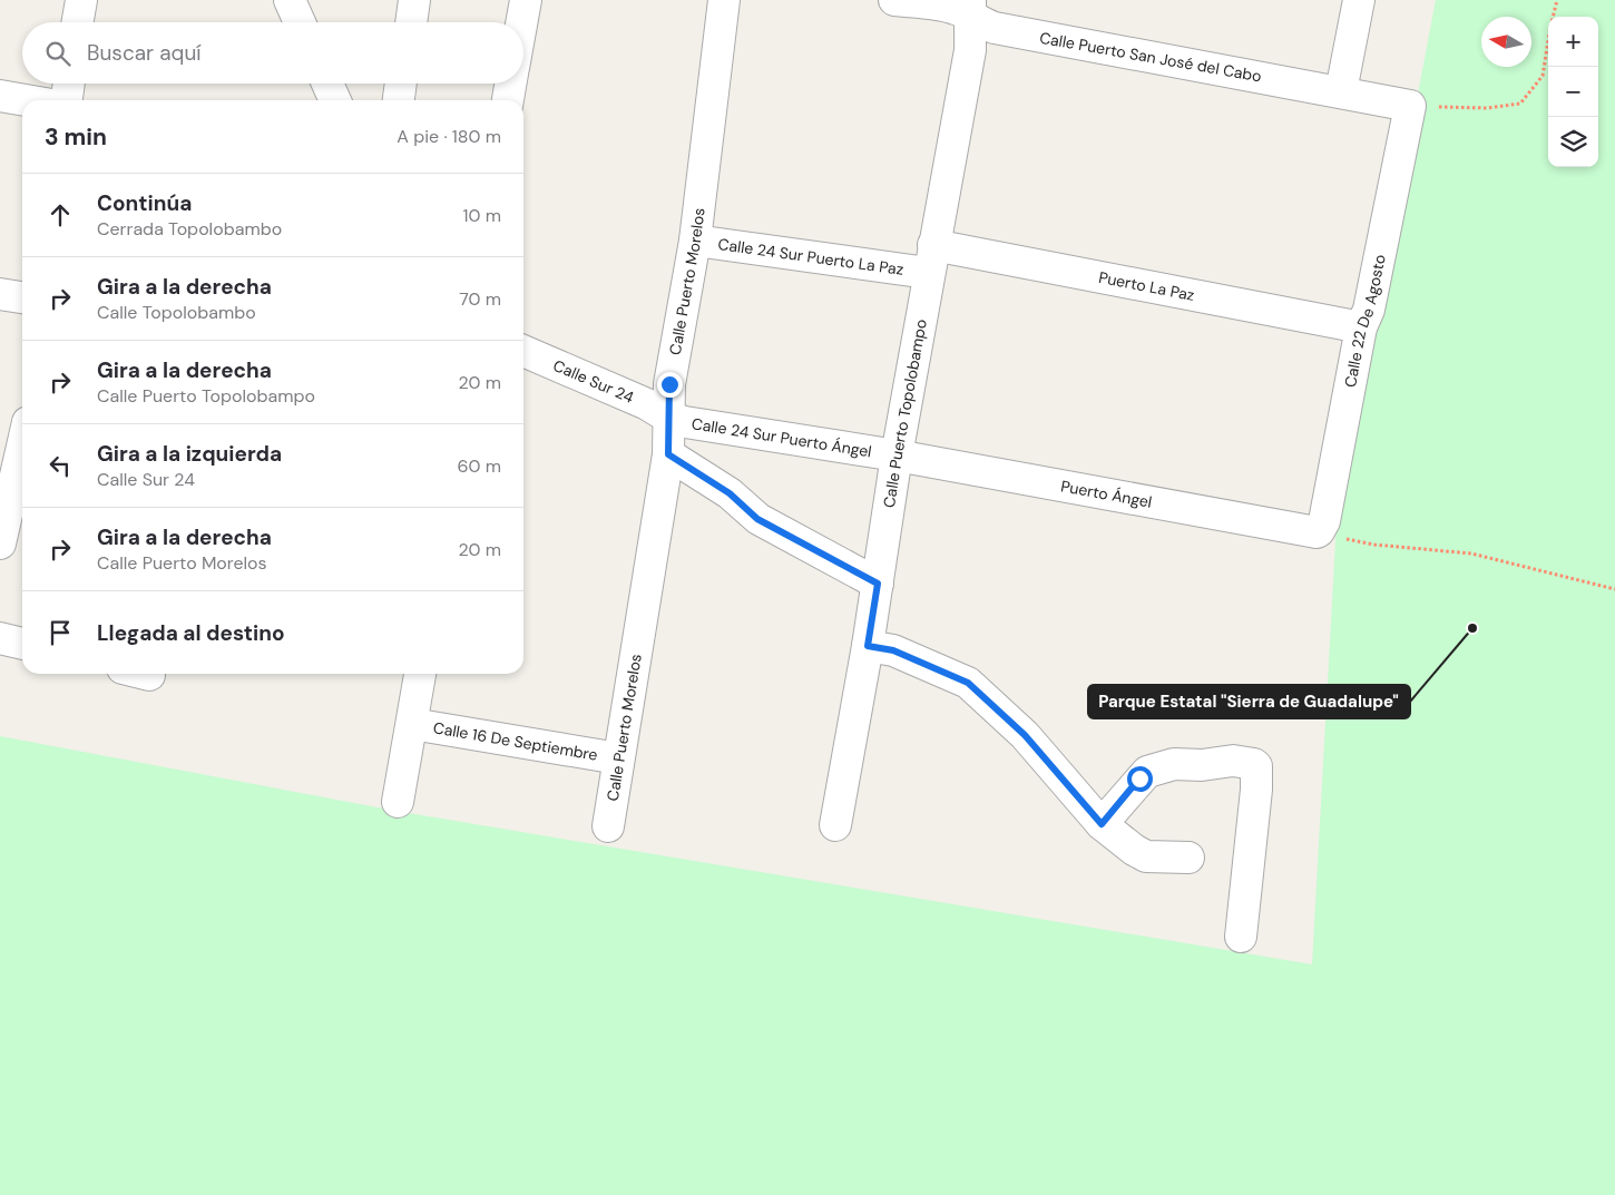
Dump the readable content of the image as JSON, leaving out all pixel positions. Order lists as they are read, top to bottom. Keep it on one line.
{"streets":{"street":["Calle Puerto San José del Cabo","Calle 24 Sur Puerto La Paz","Calle Puerto Morelos","Puerto La Paz","Calle 22 De Agosto","Calle Sur 24","Calle Puerto Topolobampo","Calle 24 Sur Puerto Ángel","Puerto Ángel","Calle 16 De Septiembre"]},"crossings":[["Calle Puerto San José del Cabo","Calle 22 De Agosto"],["Calle Puerto San José del Cabo","Calle Puerto Topolobampo"],["Calle 24 Sur Puerto La Paz","Calle Puerto Morelos"],["Calle 24 Sur Puerto La Paz","Puerto La Paz"],["Calle 24 Sur Puerto La Paz","Calle Puerto Topolobampo"],["Calle Puerto Morelos","Calle Sur 24"],["Calle Puerto Morelos","Calle 24 Sur Puerto Ángel"],["Calle Puerto Morelos","Calle 16 De Septiembre"],["Puerto La Paz","Calle 22 De Agosto"],["Puerto La Paz","Calle Puerto Topolobampo"],["Calle 22 De Agosto","Puerto Ángel"],["Calle Sur 24","Calle 24 Sur Puerto Ángel"],["Calle Puerto Topolobampo","Calle 24 Sur Puerto Ángel"],["Calle Puerto Topolobampo","Puerto Ángel"],["Calle 24 Sur Puerto Ángel","Puerto Ángel"]],"places":["Parque Estatal \"Sierra de Guadalupe\""],"north":"left","page":{"map_buttons":["+","−"],"search":"Buscar aquí","heading":["3 min","A pie · 180 m"],"list":[["Continúa","Cerrada Topolobambo","10 m"],["Gira a la derecha","Calle Topolobambo","70 m"],["Gira a la derecha","Calle Puerto Topolobampo","20 m"],["Gira a la izquierda","Calle Sur 24","60 m"],["Gira a la derecha","Calle Puerto Morelos","20 m"],"Llegada al destino"]}}
